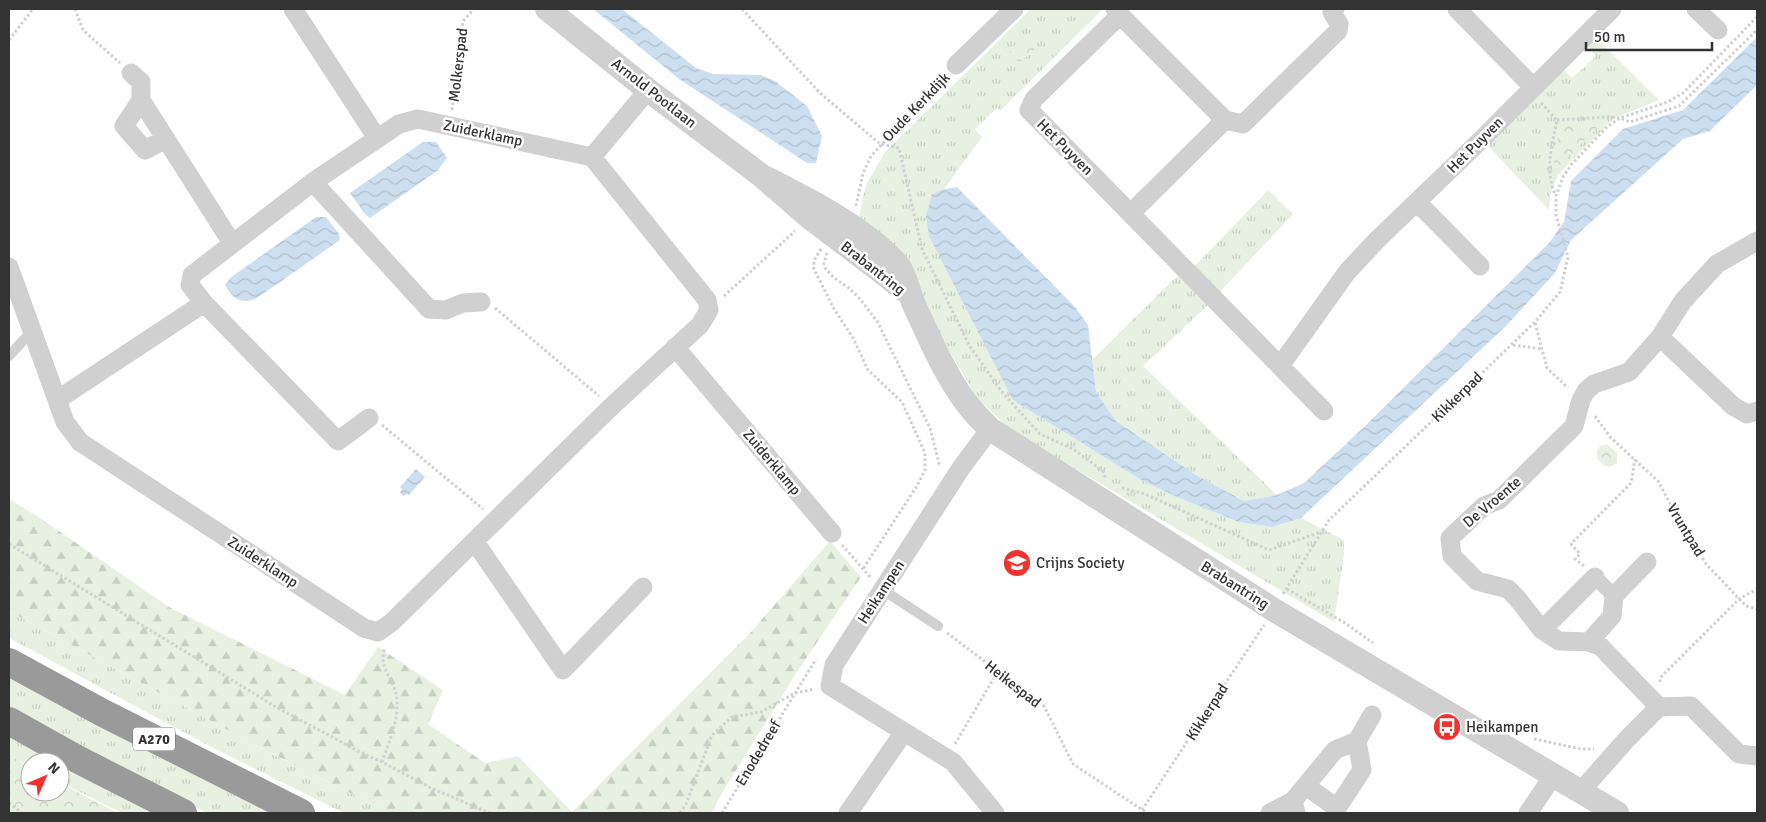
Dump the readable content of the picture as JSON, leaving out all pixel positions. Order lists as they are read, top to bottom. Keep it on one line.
{"streets":{"highway":["A270"],"street":["Arnold Pootlaan","Oude Kerkdijk","Zuiderklamp","Het Puyven","Brabantring","De Vroente","Heikampen"],"path":["Molkerspad","Kikkerpad","Vruntpad","Heikespad","Enodedreef"]},"crossings":[["Molkerspad","Zuiderklamp"],["Arnold Pootlaan","Oude Kerkdijk"],["Arnold Pootlaan","Brabantring"],["Oude Kerkdijk","Brabantring"],["Brabantring","Kikkerpad"],["Brabantring","Heikampen"],["Kikkerpad","Vruntpad"],["Kikkerpad","Heikespad"],["De Vroente","Vruntpad"]],"places":{"school or university":["Crijns Society"],"bus stop":["Heikampen"]},"scale_bar":"50 m","north":"top right"}
